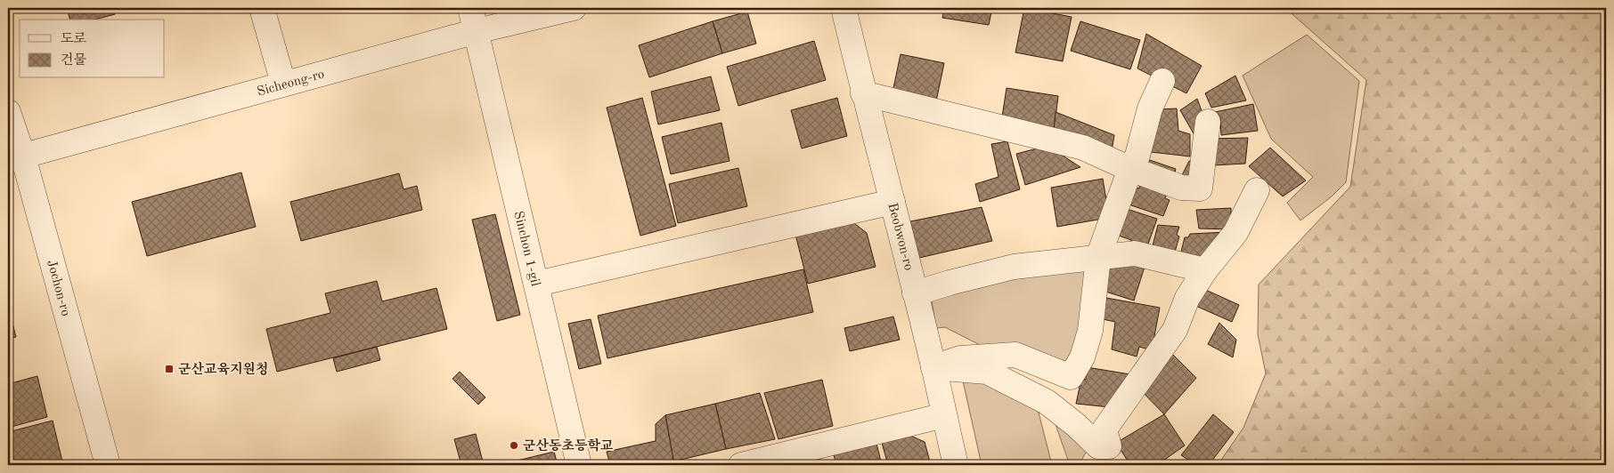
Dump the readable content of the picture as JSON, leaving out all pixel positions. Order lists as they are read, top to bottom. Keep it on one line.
{"streets":{"street":["Sicheong-ro","Beobwon-ro","Sinchon 1-gil","Jochon-ro"]},"crossings":[["Sicheong-ro","Sinchon 1-gil"],["Sicheong-ro","Jochon-ro"]],"places":{"transit":["군산교육지원청"],"other":["군산동초등학교"]},"legend":["도로","건물"]}
